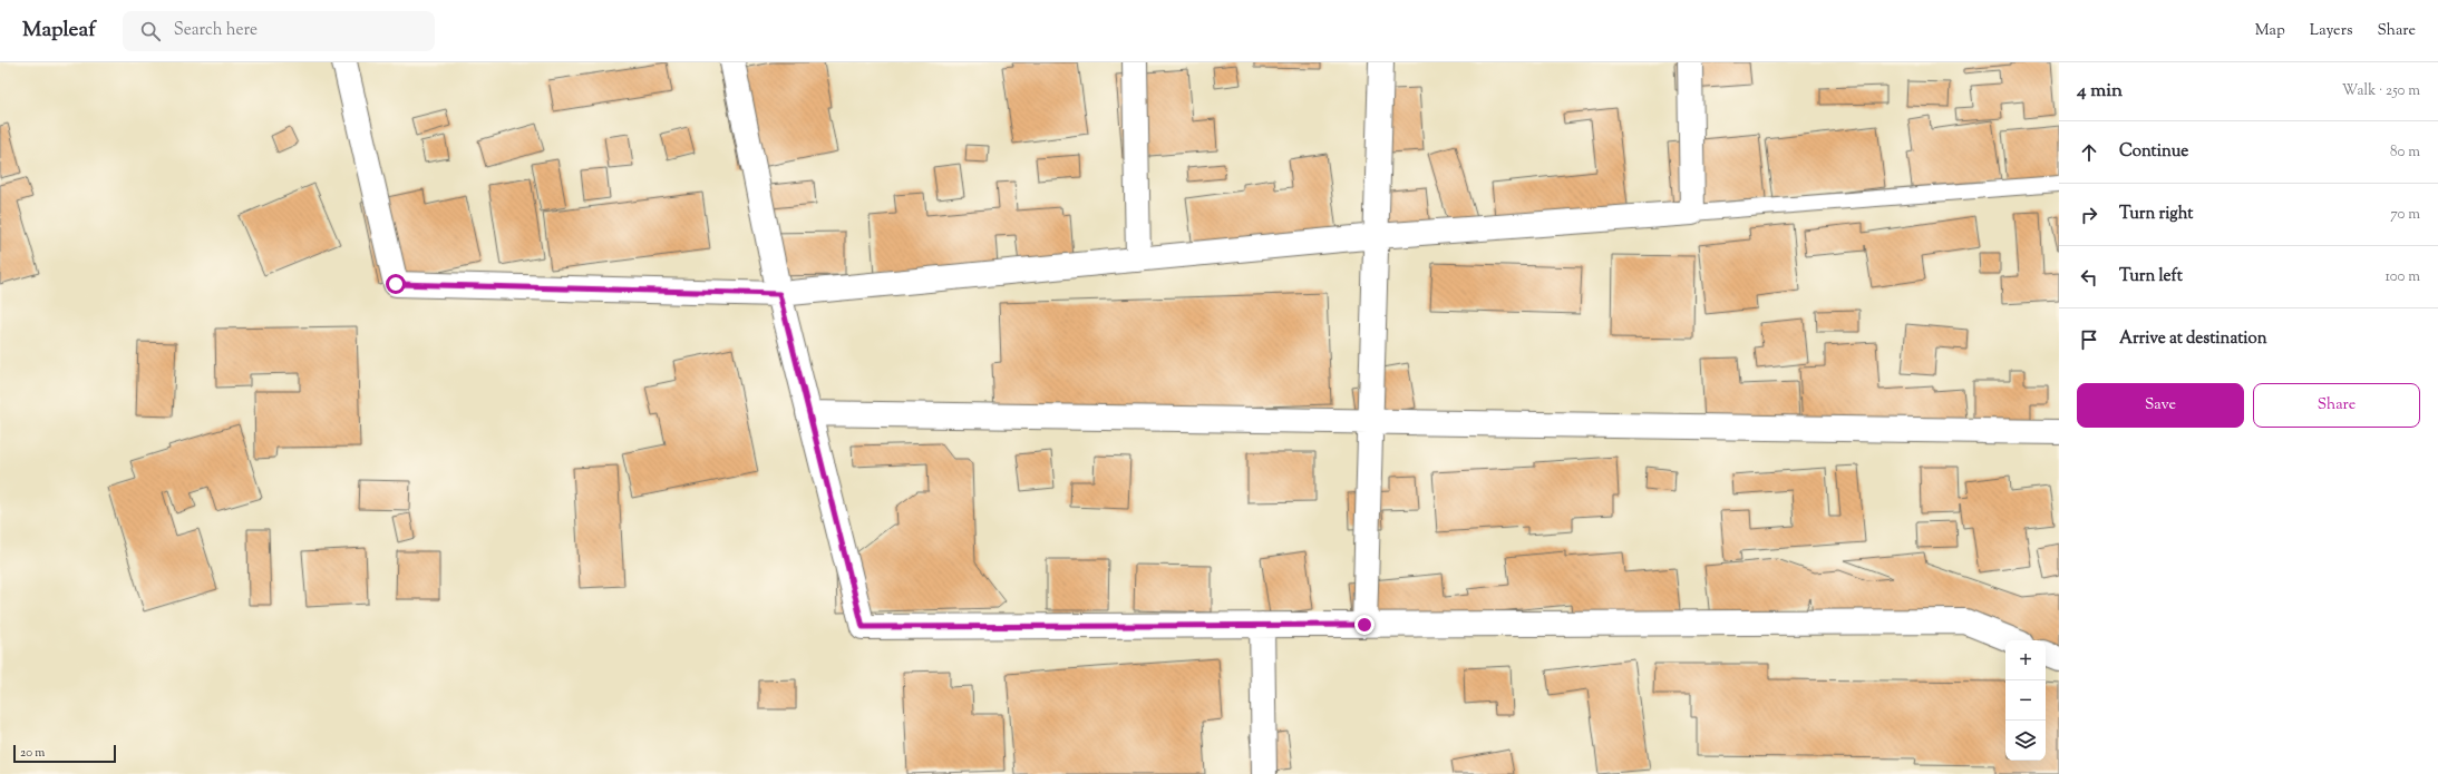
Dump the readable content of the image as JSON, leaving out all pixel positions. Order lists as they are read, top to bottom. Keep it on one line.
{"scale_bar":"20 m","page":{"header":"Mapleaf","search":"Search here","nav":["Map","Layers","Share"],"heading":["4 min","Walk · 250 m"],"list":[["Continue","80 m"],["Turn right","70 m"],["Turn left","100 m"],"Arrive at destination"],"buttons":["Save","Share"],"map_buttons":["+","−"],"scale":"20 m"}}
